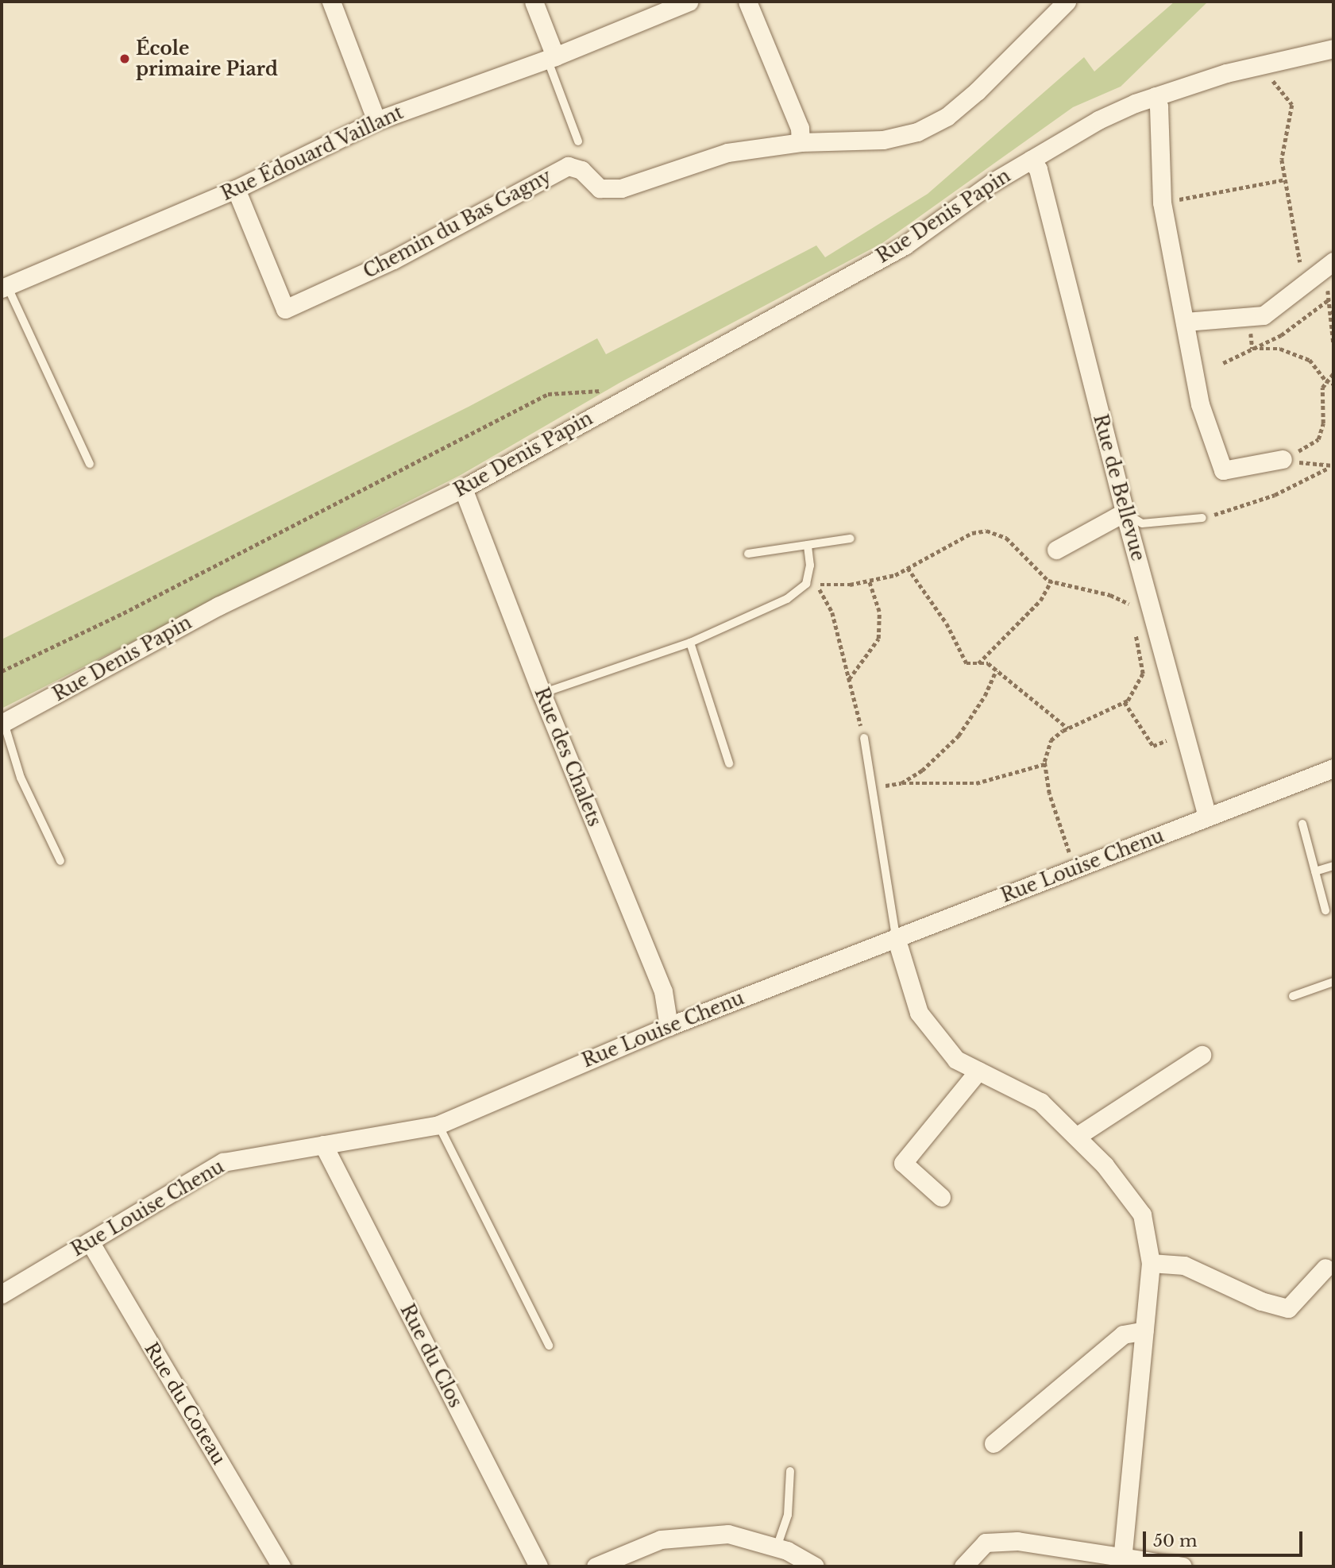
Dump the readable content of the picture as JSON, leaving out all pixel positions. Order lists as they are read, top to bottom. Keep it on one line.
{"streets":{"street":["Rue Édouard Vaillant","Rue Denis Papin","Chemin du Bas Gagny","Rue de Bellevue","Rue des Chalets","Rue Louise Chenu","Rue du Clos","Rue du Coteau"]},"crossings":[["Rue Édouard Vaillant","Chemin du Bas Gagny"],["Rue Denis Papin","Rue de Bellevue"],["Rue Denis Papin","Rue des Chalets"],["Rue de Bellevue","Rue Louise Chenu"],["Rue des Chalets","Rue Louise Chenu"],["Rue Louise Chenu","Rue du Clos"],["Rue Louise Chenu","Rue du Coteau"]],"places":["École primaire Piard"],"scale_bar":"50 m"}
